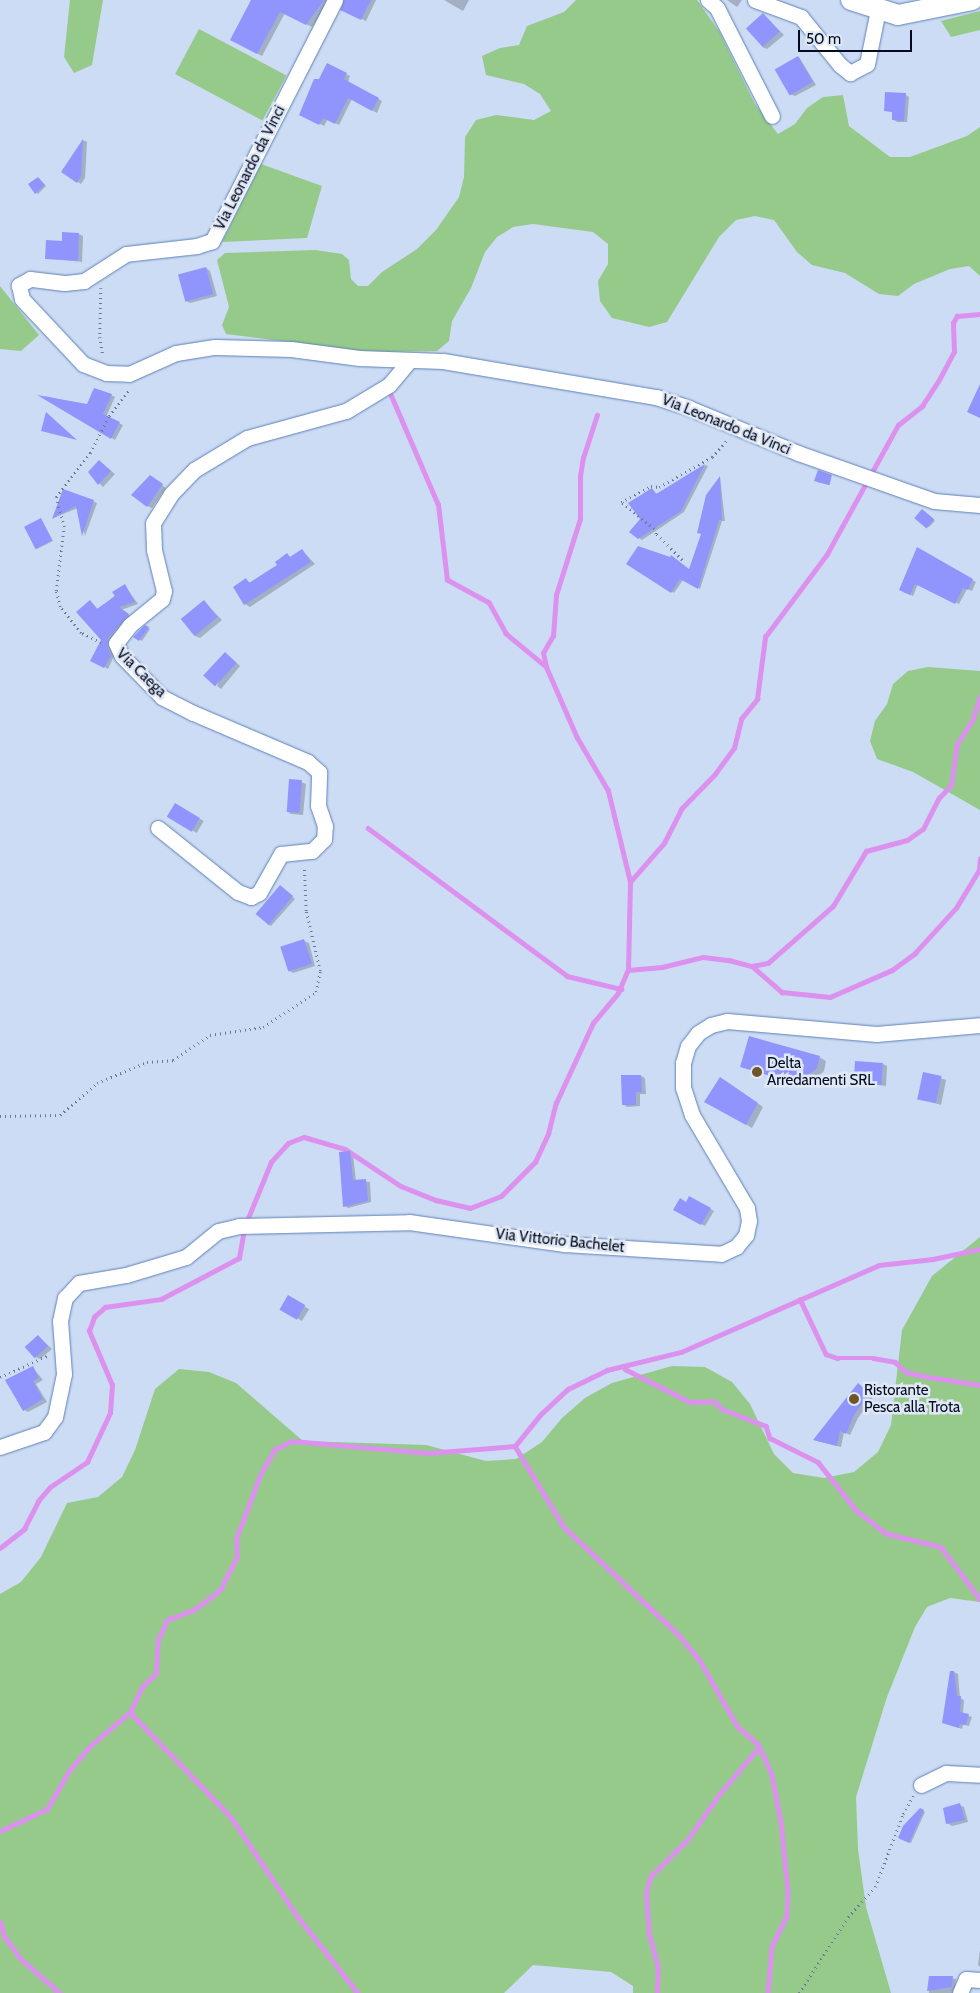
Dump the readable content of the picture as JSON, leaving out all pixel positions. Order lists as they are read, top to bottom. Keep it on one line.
{"streets":{"street":["Via Leonardo da Vinci","Via Caega","Via Vittorio Bachelet"]},"crossings":[["Via Leonardo da Vinci","Via Caega"]],"places":["Delta Arredamenti SRL","Ristorante Pesca alla Trota"],"scale_bar":"50 m"}
